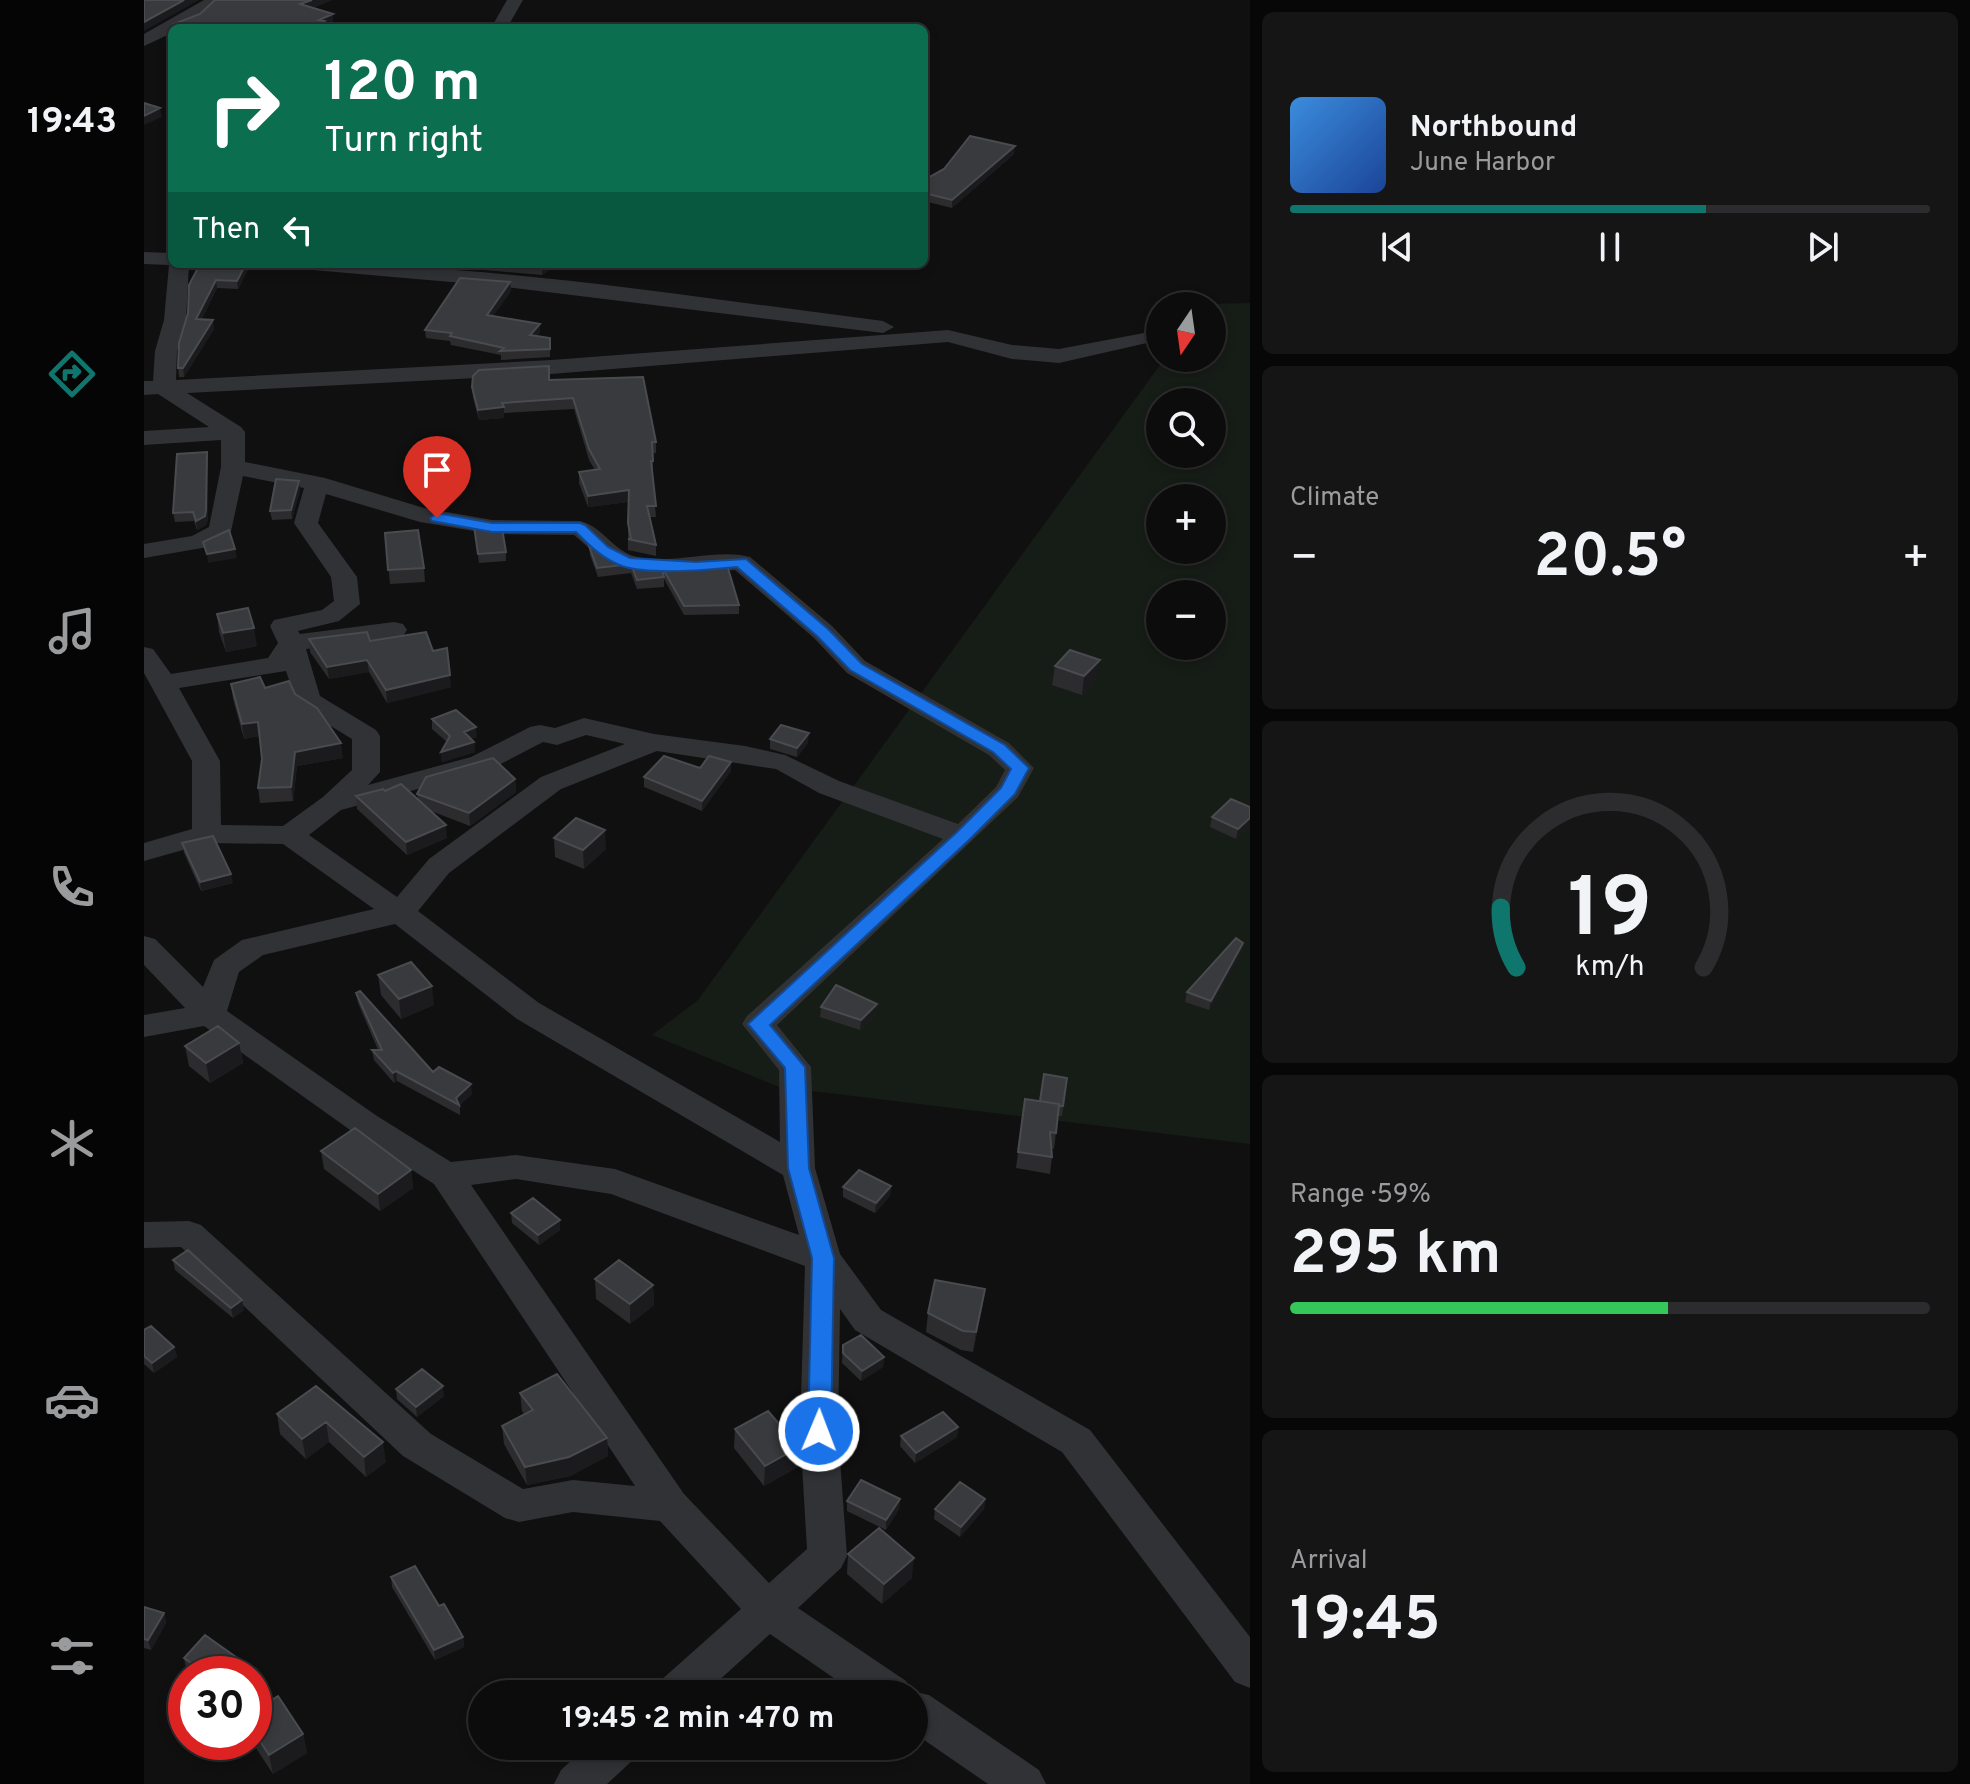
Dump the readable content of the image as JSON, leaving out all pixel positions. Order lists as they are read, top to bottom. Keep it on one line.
{"north":"bottom","page":{"tabs":"19:43","turn":["120 m","Turn right"],"song":["Northbound","June Harbor"],"then":"Then","map_buttons":["+","−"],"tile":["Climate",["Range · 59%","295 km"],["Arrival","19:45"]],"heat":["−","20.5°","+"],"limit":"30","trip":"19:45 · 2 min · 470 m","gauge":["19","km/h"]}}
